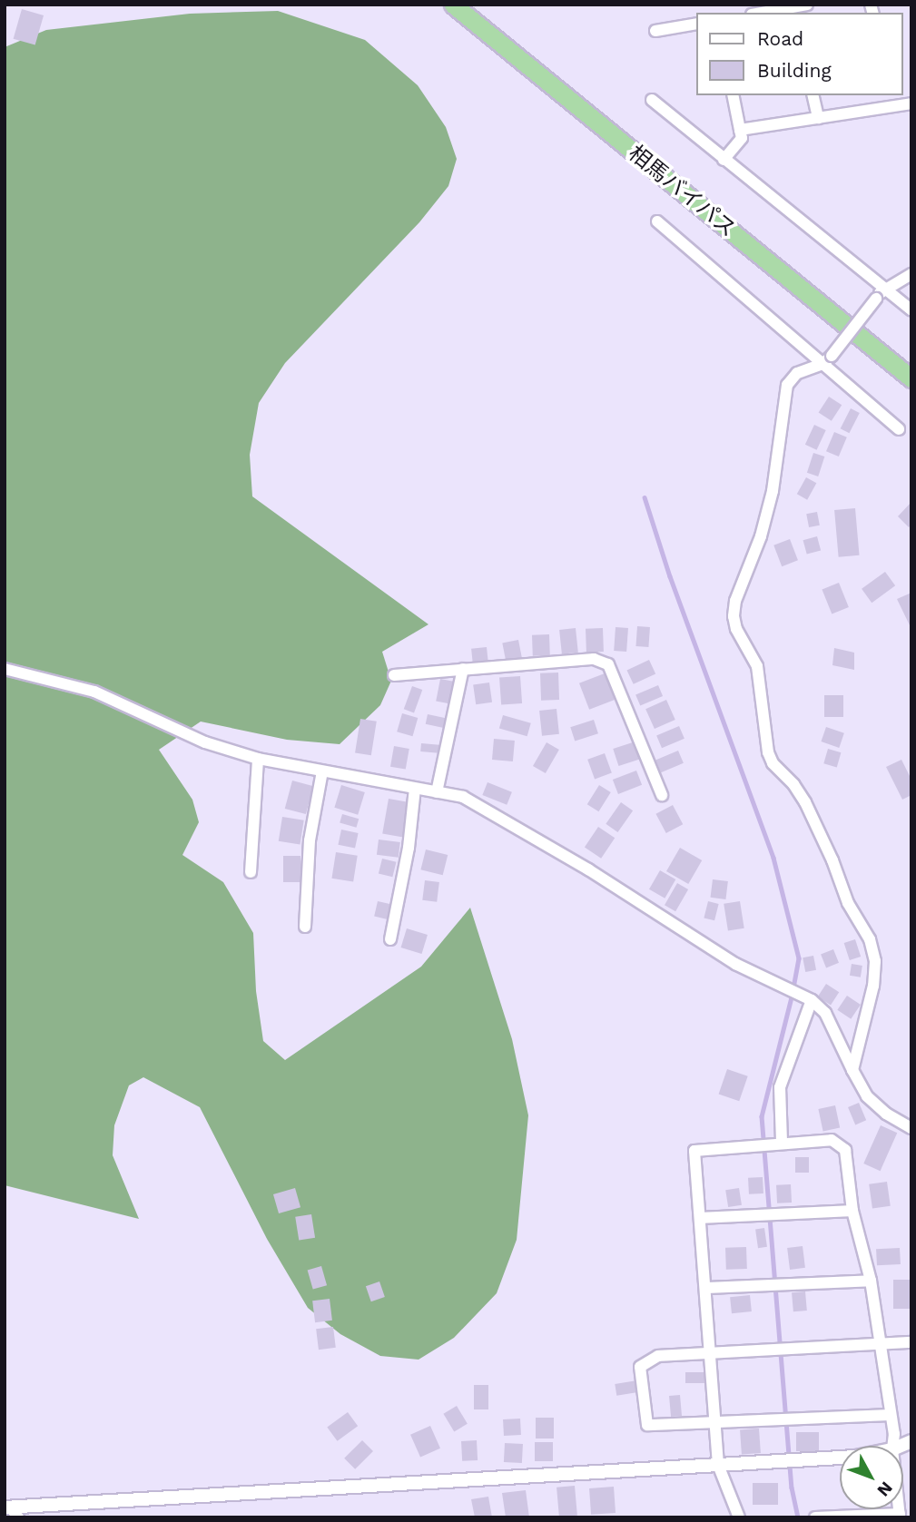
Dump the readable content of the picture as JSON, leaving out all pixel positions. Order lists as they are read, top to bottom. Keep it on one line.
{"streets":{"highway":["相馬バイパス"]},"legend":["Road","Building"],"north":"bottom right"}
